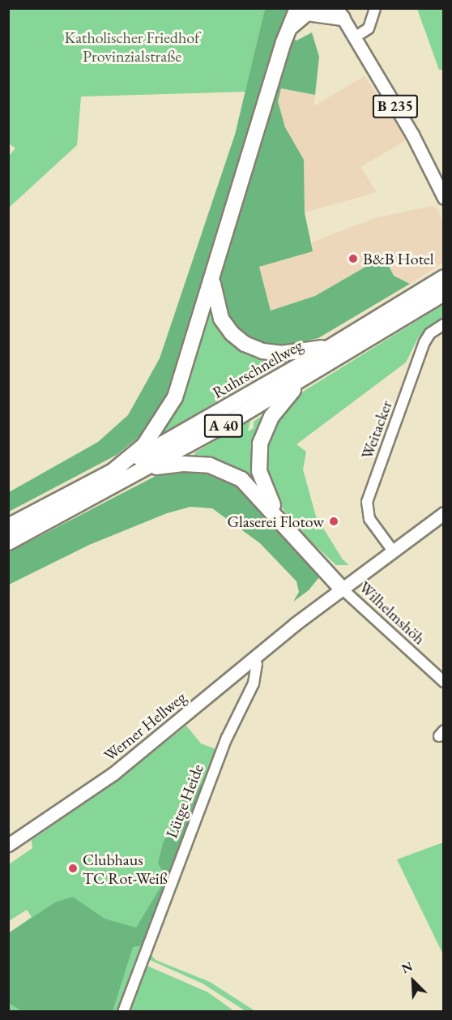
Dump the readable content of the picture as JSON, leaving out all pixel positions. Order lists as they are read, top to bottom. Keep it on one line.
{"streets":{"highway":["Ruhrschnellweg","A 40"],"main road":["B 235","Werner Hellweg"],"street":["Weitacker","Wilhelmshöh","Lütge Heide"]},"crossings":[["Weitacker","Werner Hellweg"],["Wilhelmshöh","Werner Hellweg"],["Werner Hellweg","Lütge Heide"]],"parks":["Katholischer Friedhof Provinzialstraße"],"places":["B&B Hotel","Glaserei Flotow","Clubhaus TC Rot-Weiß"],"north":"top left"}
